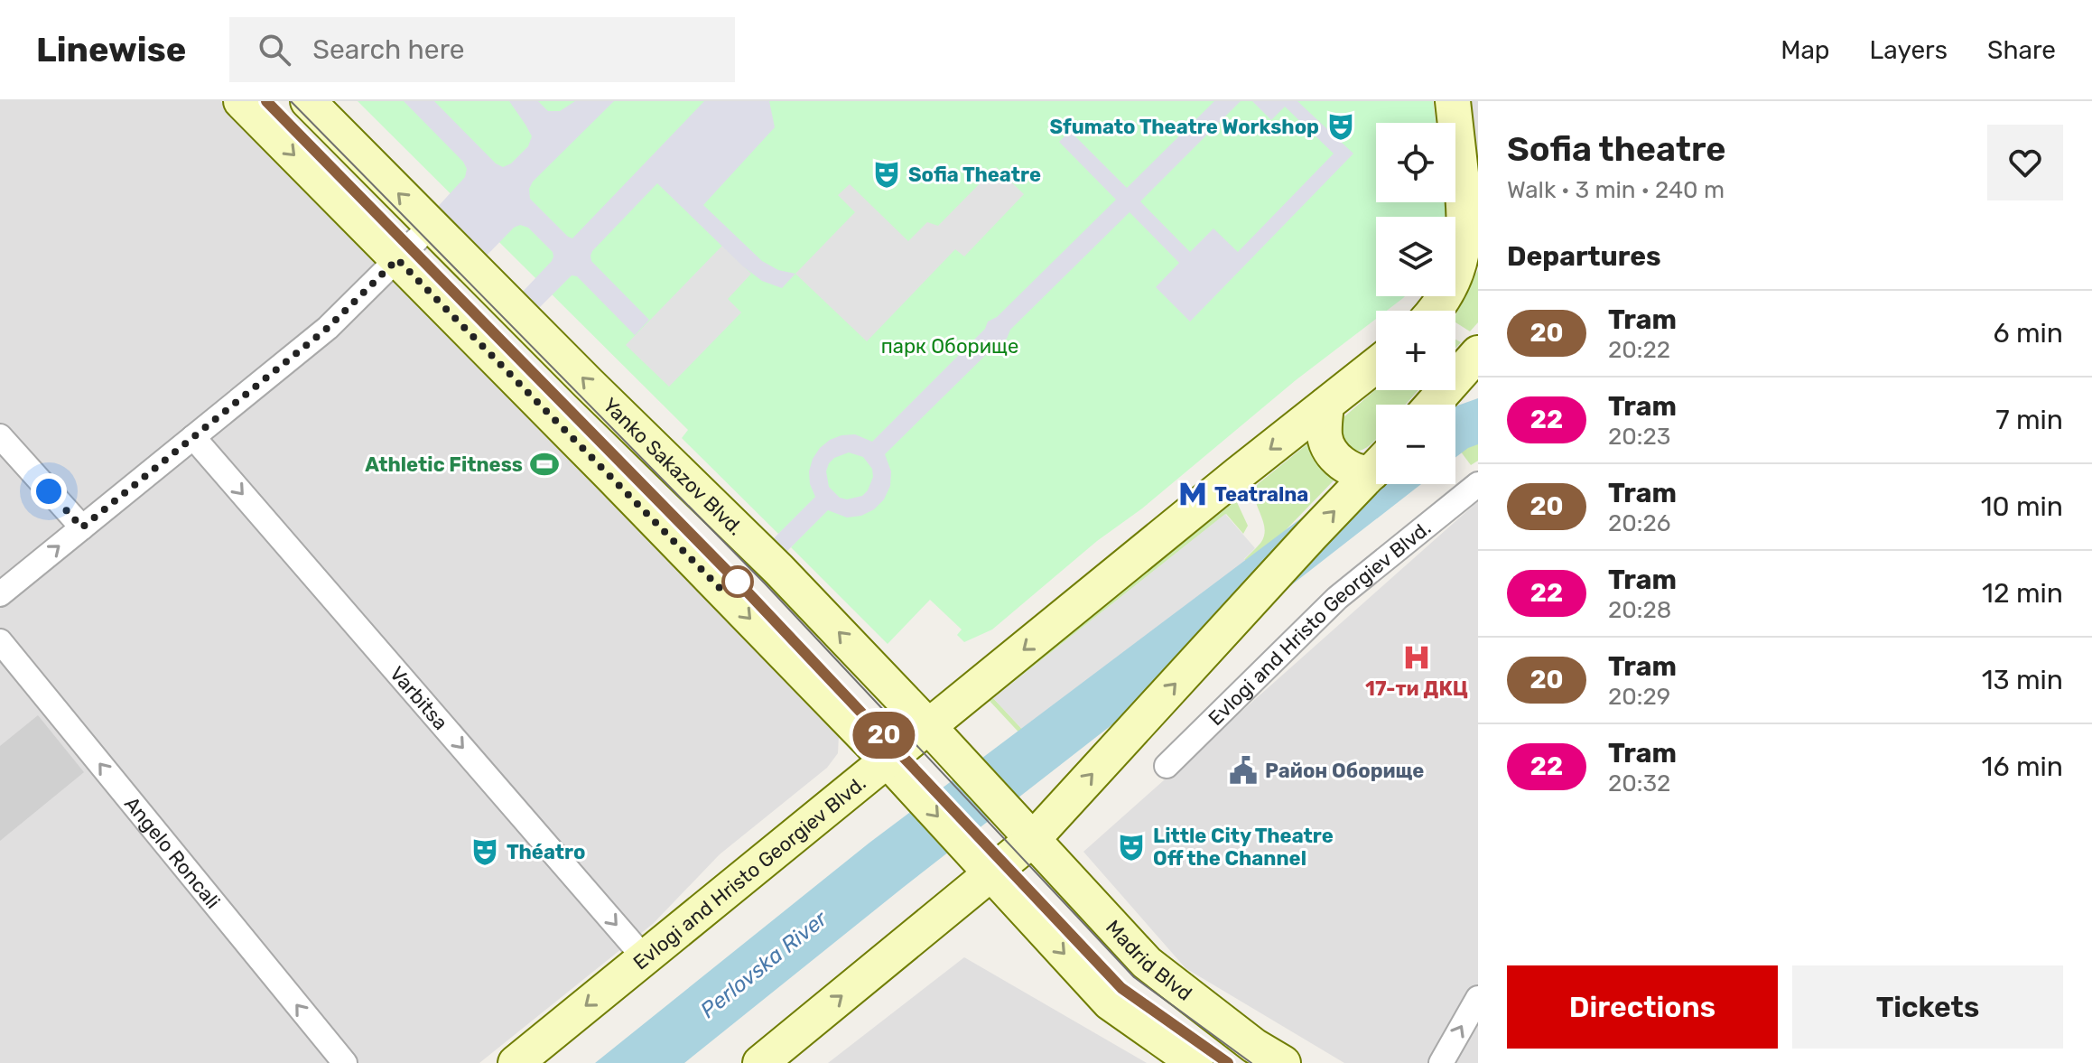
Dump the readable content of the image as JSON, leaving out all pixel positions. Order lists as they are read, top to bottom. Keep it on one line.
{"streets":{"main road":["Yanko Sakazov Blvd.","Evlogi and Hristo Georgiev Blvd.","Madrid Blvd"],"street":["Varbitsa","Angelo Roncali"]},"crossings":[["Yanko Sakazov Blvd.","Evlogi and Hristo Georgiev Blvd."],["Yanko Sakazov Blvd.","Madrid Blvd"],["Evlogi and Hristo Georgiev Blvd.","Varbitsa"]],"one_way":["Varbitsa","Angelo Roncali"],"water":["Perlovska River"],"parks":["парк Оборище"],"places":{"theatre":["Sfumato Theatre Workshop","Sofia Theatre","Little City Theatre Off the Channel","Théatro"],"sports":["Athletic Fitness"],"metro station":["Teatralna"],"hospital":["17-ти ДКЦ"],"public building":["Район Оборище"]},"lines":["tram line 20"],"page":{"header":"Linewise","search":"Search here","nav":["Map","Layers","Share"],"on_map":"20","heading":[["Sofia theatre","Walk · 3 min · 240 m"],"Departures"],"map_buttons":["+","−"],"list":[{"mark":"20","name":"Tram","note":"20:22","value":"6 min"},{"mark":"22","name":"Tram","note":"20:23","value":"7 min"},{"mark":"20","name":"Tram","note":"20:26","value":"10 min"},{"mark":"22","name":"Tram","note":"20:28","value":"12 min"},{"mark":"20","name":"Tram","note":"20:29","value":"13 min"},{"mark":"22","name":"Tram","note":"20:32","value":"16 min"}],"buttons":["Directions","Tickets"]}}
